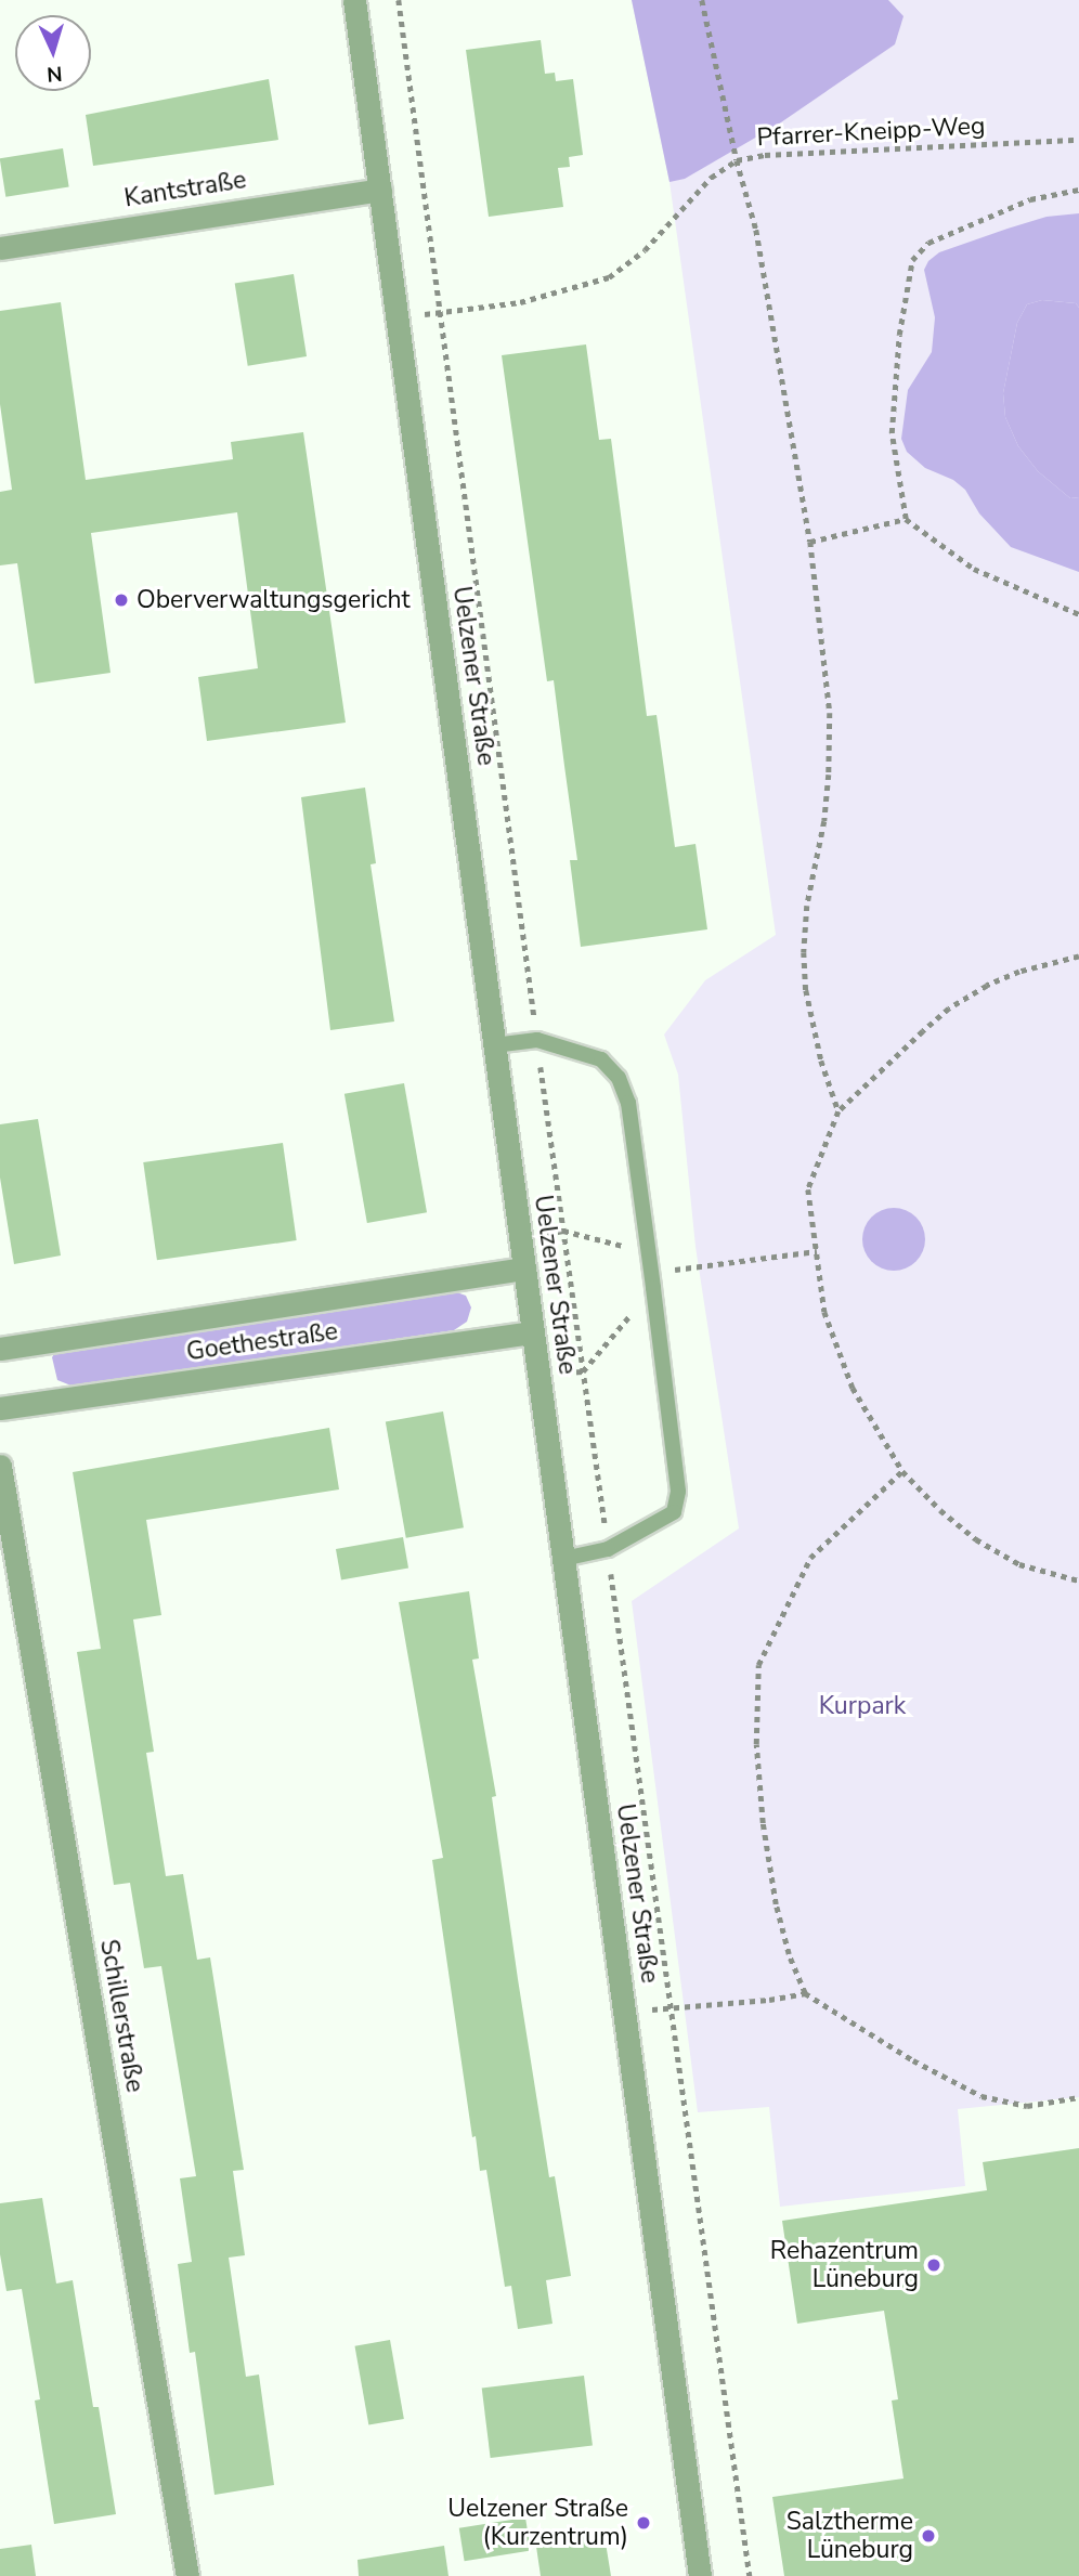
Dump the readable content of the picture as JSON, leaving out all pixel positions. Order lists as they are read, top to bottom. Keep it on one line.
{"streets":{"street":["Kantstraße","Uelzener Straße","Goethestraße","Schillerstraße"],"path":["Pfarrer-Kneipp-Weg"]},"crossings":[["Pfarrer-Kneipp-Weg","Uelzener Straße"],["Kantstraße","Uelzener Straße"],["Uelzener Straße","Goethestraße"]],"parks":["Kurpark"],"places":["Oberverwaltungsgericht","Rehazentrum Lüneburg","Uelzener Straße (Kurzentrum)","Salztherme Lüneburg"],"north":"bottom"}
